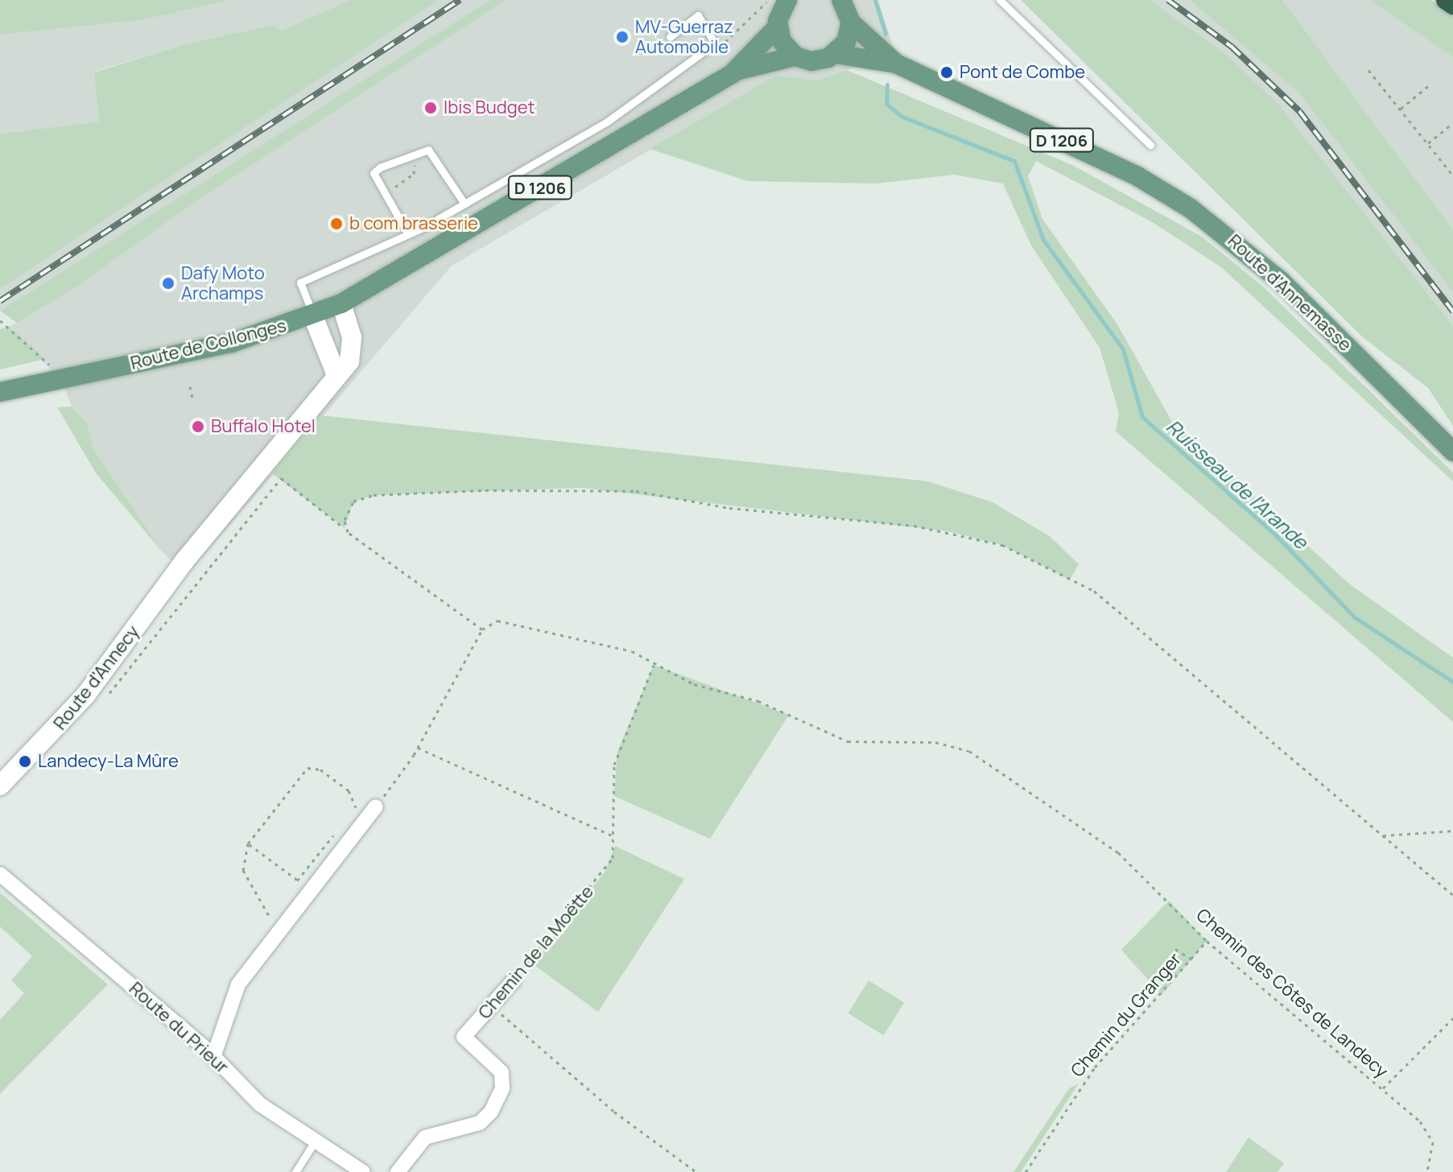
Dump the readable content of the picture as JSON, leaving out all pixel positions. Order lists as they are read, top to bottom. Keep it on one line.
{"streets":{"main road":["D 1206","Route d'Annemasse","Route de Collonges"],"street":["Route d'Annecy","Chemin de la Moëtte","Route du Prieur"],"path":["Chemin des Côtes de Landecy","Chemin du Granger"]},"crossings":[["Route d'Annemasse","Route de Collonges"],["Route de Collonges","Route d'Annecy"],["Chemin de la Moëtte","Chemin des Côtes de Landecy"],["Chemin des Côtes de Landecy","Chemin du Granger"]],"water":["Ruisseau de l'Arande"],"places":["MV-Guerraz Automobile","Pont de Combe","Ibis Budget","b com brasserie","Dafy Moto Archamps","Buffalo Hotel","Landecy-La Mûre"]}
